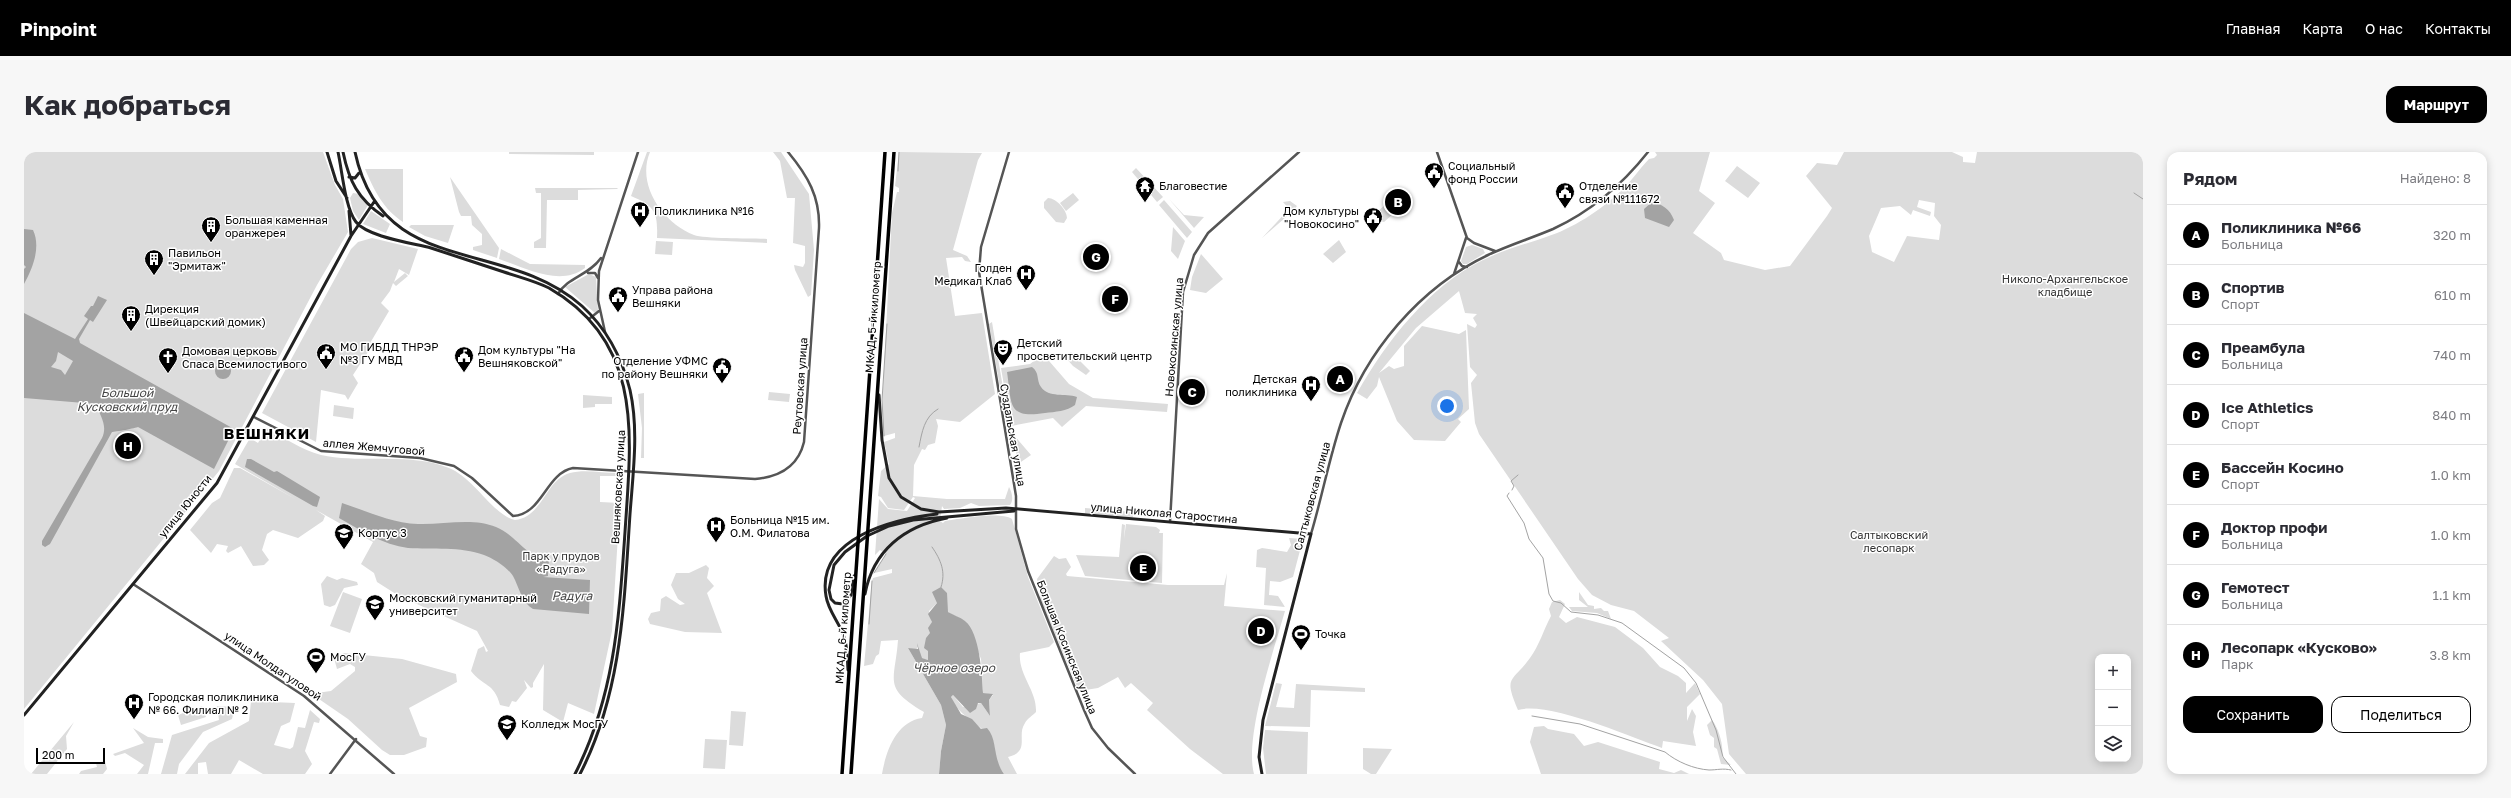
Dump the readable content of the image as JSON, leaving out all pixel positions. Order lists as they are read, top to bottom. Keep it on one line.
{"streets":{"highway":["МКАД, 5-й километр","МКАД, 6-й километр"],"main road":["Вешняковская улица","Салтыковская улица","улица Юности","улица Николая Старостина"],"street":["Новокосинская улица","Реутовская улица","Суздальская улица","аллея Жемчуговой","Большая Косинская улица","улица Молдагуловой"]},"crossings":[["МКАД, 5-й километр","МКАД, 6-й километр"],["Новокосинская улица","улица Николая Старостина"],["Реутовская улица","аллея Жемчуговой"],["Реутовская улица","Вешняковская улица"],["Суздальская улица","улица Николая Старостина"],["Суздальская улица","Большая Косинская улица"],["аллея Жемчуговой","Вешняковская улица"],["аллея Жемчуговой","улица Юности"],["Вешняковская улица","улица Юности"],["Салтыковская улица","улица Николая Старостина"],["улица Юности","улица Молдагуловой"],["улица Николая Старостина","Большая Косинская улица"]],"districts":["ВЕШНЯКИ"],"water":["Большой Кусковский пруд","Радуга","Чёрное озеро"],"parks":["Николо-Архангельское кладбище","Салтыковский лесопарк","Парк у прудов «Радуга»"],"places":{"public building":["Социальный фонд России","Отделение связи №111672","Дом культуры \"Новокосино\"","Управа района Вешняки","МО ГИБДД ТНРЭР №3 ГУ МВД","Дом культуры \"На Вешняковской\"","Отделение УФМС по району Вешняки"],"temple":["Благовестие"],"hospital":["Поликлиника №16","Голден Медикал Клаб","Детская поликлиника","Больница №15 им. О.М. Филатова","Городская поликлиника № 66. Филиал № 2"],"building":["Большая каменная оранжерея","Павильон \"Эрмитаж\"","Дирекция (Швейцарский домик)"],"theatre":["Детский просветительский центр"],"church":["Домовая церковь Спаса Всемилостивого"],"school or university":["Корпус 3","Московский гуманитарный университет","Колледж МосГУ"],"sports":["Точка","МосГУ"]},"scale_bar":"200 m","page":{"header":"Pinpoint","nav":["Главная","Карта","О нас","Контакты"],"buttons":["Маршрут",["Сохранить","Поделиться"]],"title":"Как добраться","heading":["Рядом","Найдено: 8"],"pins":["B","G","F","A","C","H","E","D"],"list":[{"mark":"A","name":"Поликлиника №66","note":"Больница","value":"320 m"},{"mark":"B","name":"Спортив","note":"Спорт","value":"610 m"},{"mark":"C","name":"Преамбула","note":"Больница","value":"740 m"},{"mark":"D","name":"Ice Athletics","note":"Спорт","value":"840 m"},{"mark":"E","name":"Бассейн Косино","note":"Спорт","value":"1.0 km"},{"mark":"F","name":"Доктор профи","note":"Больница","value":"1.0 km"},{"mark":"G","name":"Гемотест","note":"Больница","value":"1.1 km"},{"mark":"H","name":"Лесопарк «Кусково»","note":"Парк","value":"3.8 km"}],"map_buttons":["+","−"],"scale":"200 m"}}
